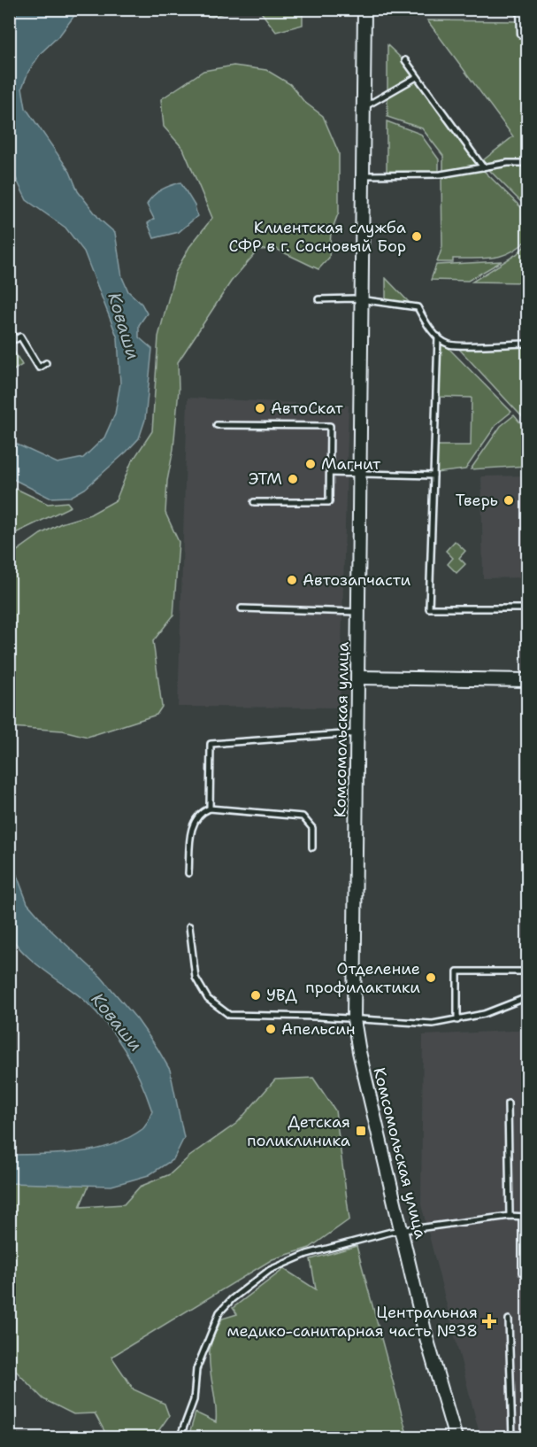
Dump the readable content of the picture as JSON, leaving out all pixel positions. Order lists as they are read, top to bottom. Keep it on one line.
{"streets":{"street":["Комсомольская улица"]},"water":["Коваши"],"places":{"other":["Клиентская служба СФР в г. Сосновый Бор","АвтоСкат","Магнит","ЭТМ","Тверь","Автозапчасти","Отделение профилактики","УВД","Апельсин"],"transit":["Детская поликлиника"],"health":["Центральная медико-санитарная часть №38"]}}
